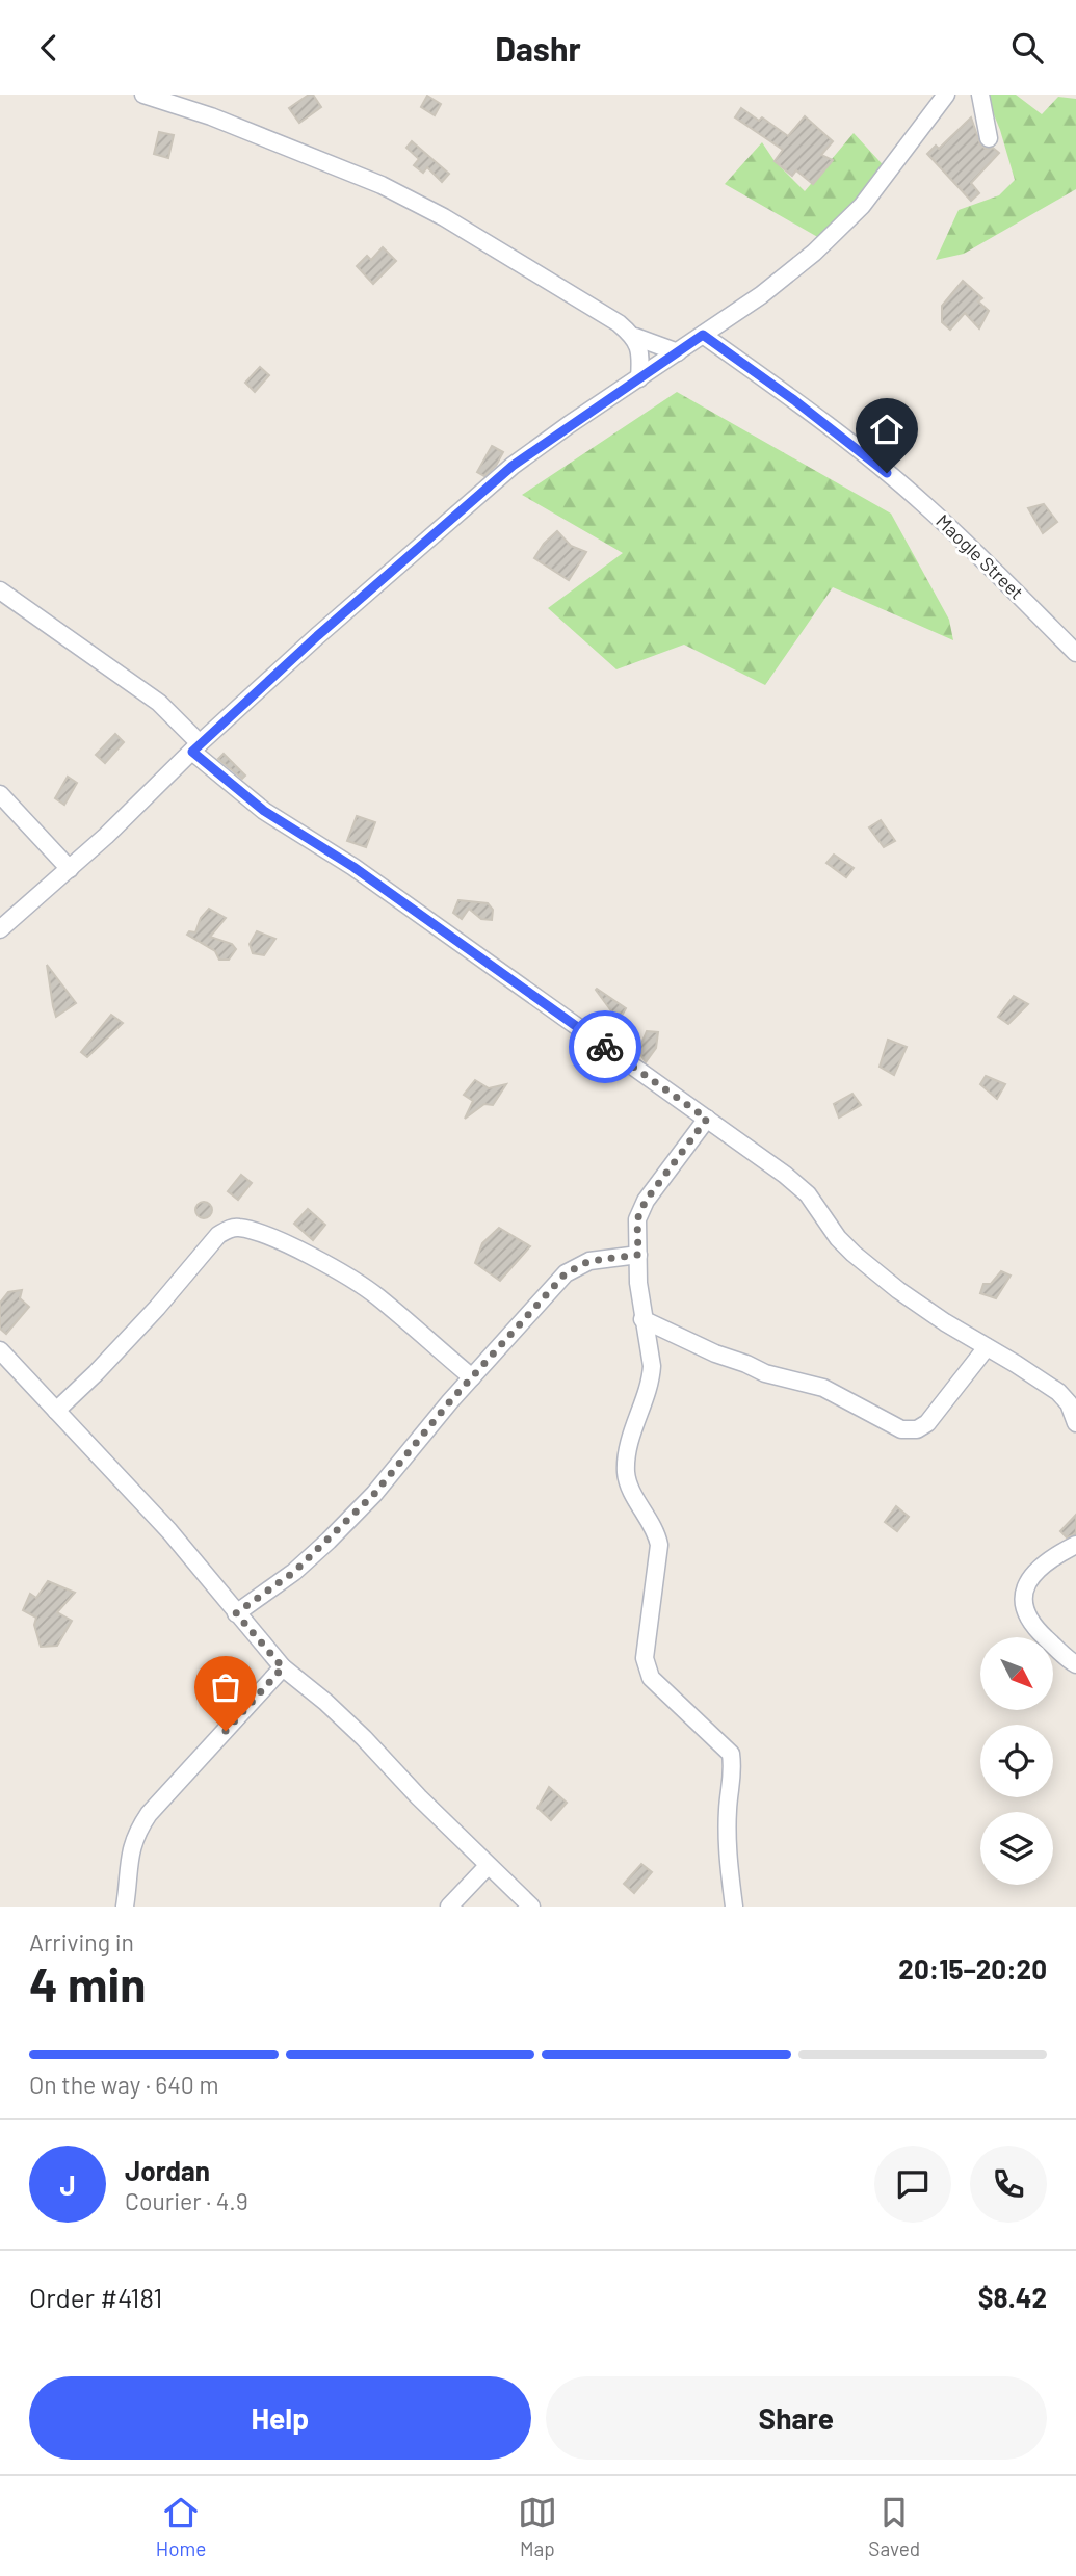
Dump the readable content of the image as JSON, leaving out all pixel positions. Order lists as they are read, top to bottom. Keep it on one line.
{"streets":{"street":["Maogle Street"]},"north":"bottom right","page":{"header":"Dashr","heading":["4 min","Arriving in","20:15–20:20"],"panel":["Jordan","Courier · 4.9","Order #4181","$8.42"],"bar":"On the way · 640 m","round":"J","buttons":["Help","Share"],"tabs":["Home","Map","Saved"]}}
